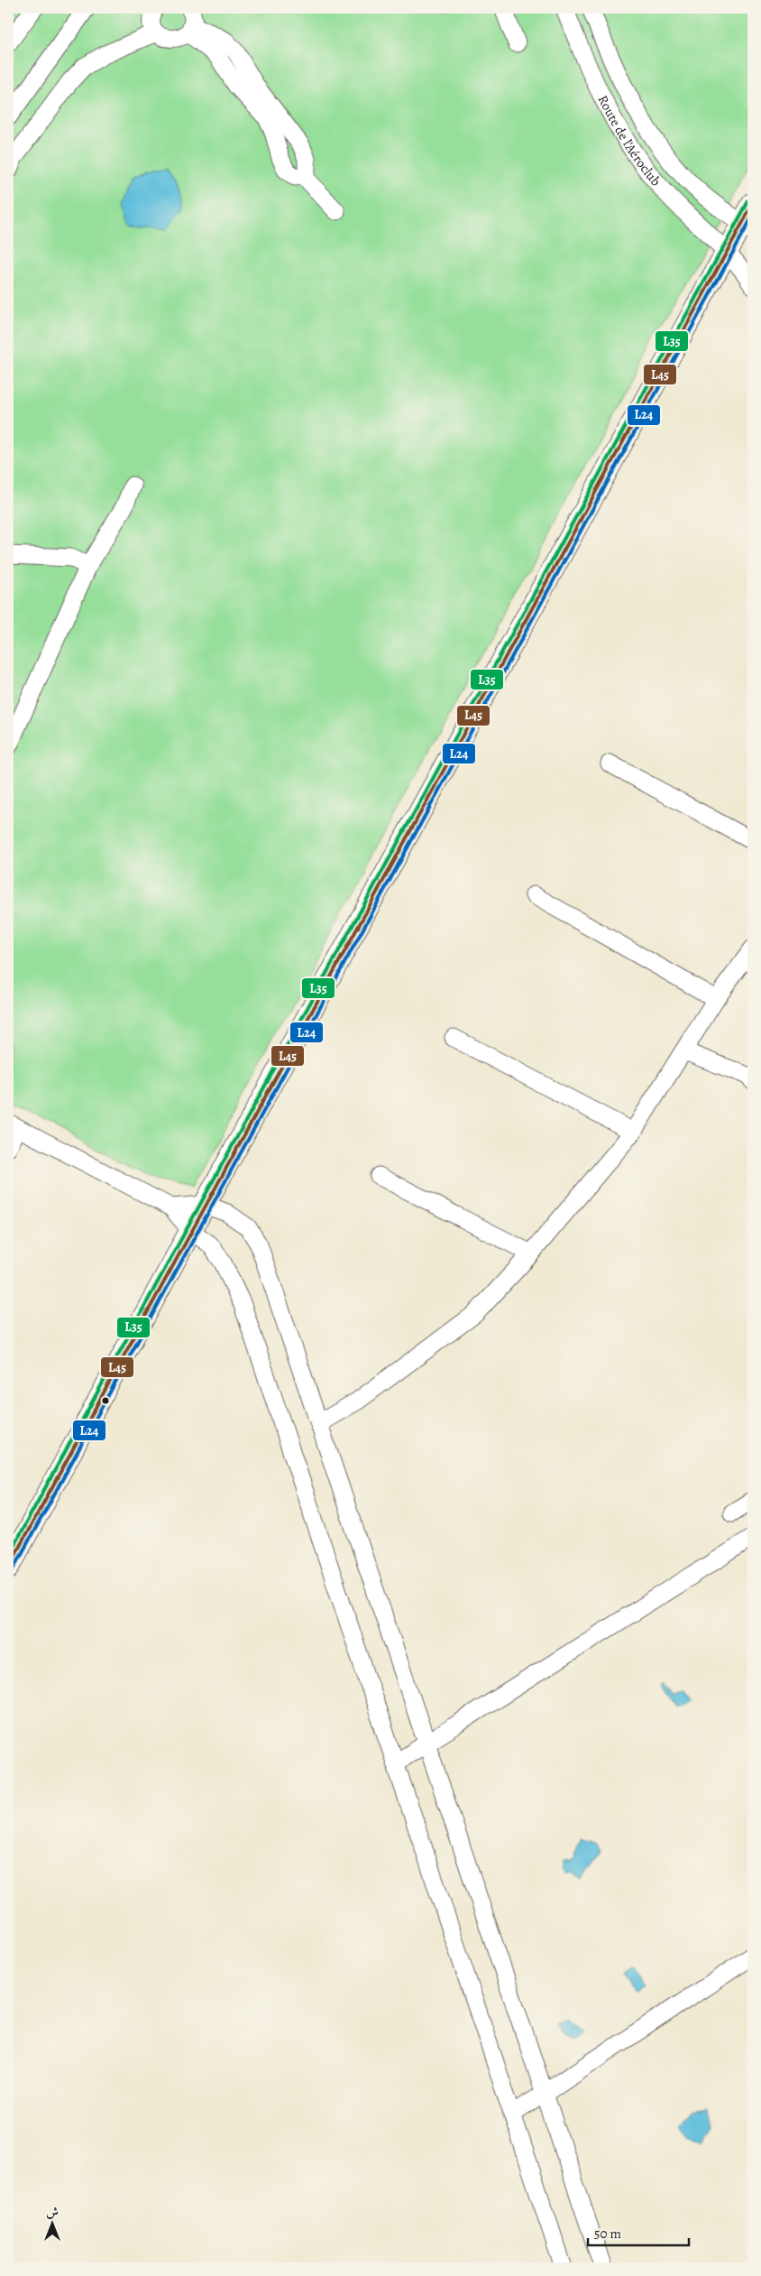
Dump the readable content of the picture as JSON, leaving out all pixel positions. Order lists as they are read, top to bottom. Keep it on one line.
{"streets":{"street":["Route de l’Aéroclub"]},"lines":["transit line L35","transit line L45","transit line L24"],"scale_bar":"50 m","north":"top"}
